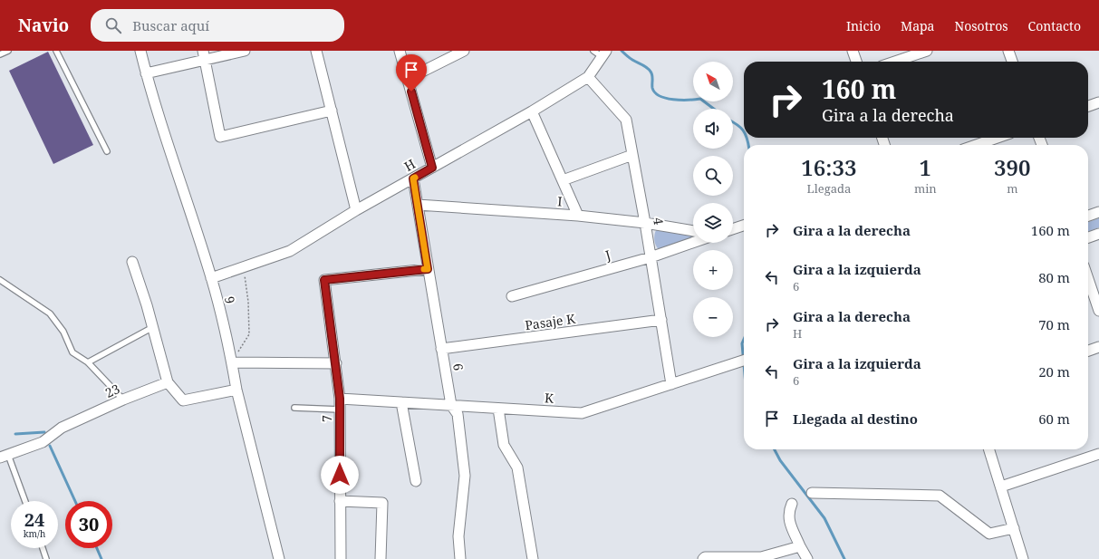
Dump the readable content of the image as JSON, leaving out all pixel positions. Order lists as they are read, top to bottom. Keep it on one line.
{"streets":{"street":["H","I","4","J","9","Pasaje K","6","23","K","7"]},"crossings":[["H","4"],["H","9"],["H","6"],["I","4"],["I","6"],["4","J"],["4","Pasaje K"],["4","K"],["Pasaje K","6"],["6","K"],["6","7"],["K","7"]],"north":"top left","page":{"header":"Navio","search":"Buscar aquí","nav":["Inicio","Mapa","Nosotros","Contacto"],"map_buttons":["+","−"],"turn":["160 m","Gira a la derecha"],"eta":["16:33","Llegada","1","min","390","m"],"list":[{"name":"Gira a la derecha","value":"160 m"},{"name":"Gira a la izquierda","note":"6","value":"80 m"},{"name":"Gira a la derecha","note":"H","value":"70 m"},{"name":"Gira a la izquierda","note":"6","value":"20 m"},{"name":"Llegada al destino","value":"60 m"}],"speed":"24 km/h","limit":"30"}}
